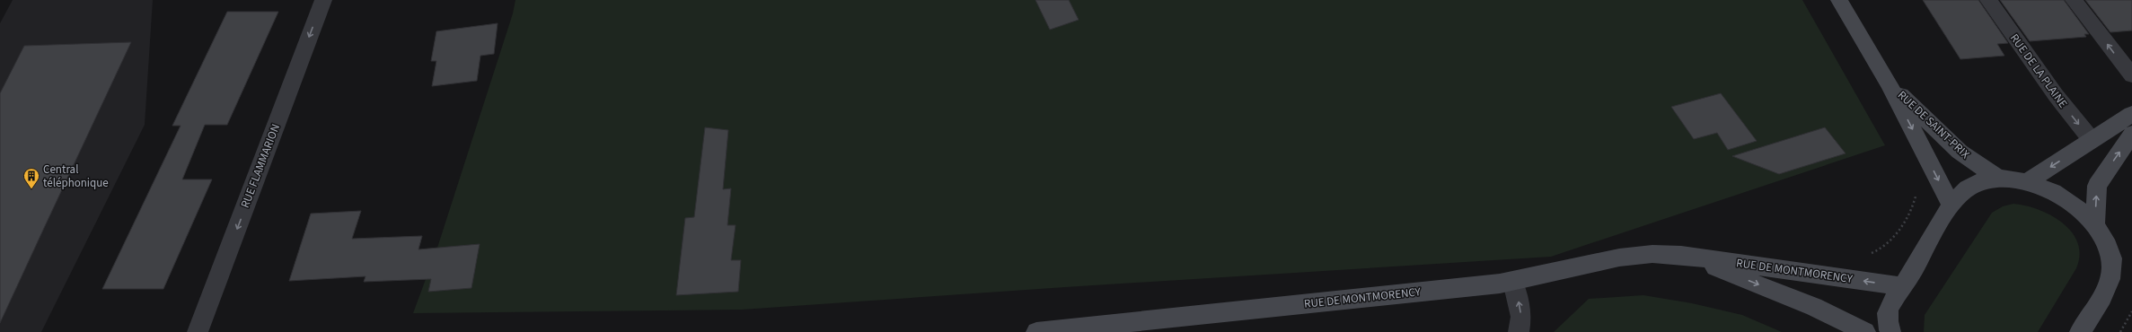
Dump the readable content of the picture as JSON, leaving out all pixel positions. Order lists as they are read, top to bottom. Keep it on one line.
{"streets":{"street":["RUE DE LA PLAINE","RUE DE SAINT-PRIX","RUE FLAMMARION","RUE DE MONTMORENCY"]},"one_way":["RUE FLAMMARION"],"places":{"building":["Central téléphonique"]}}
